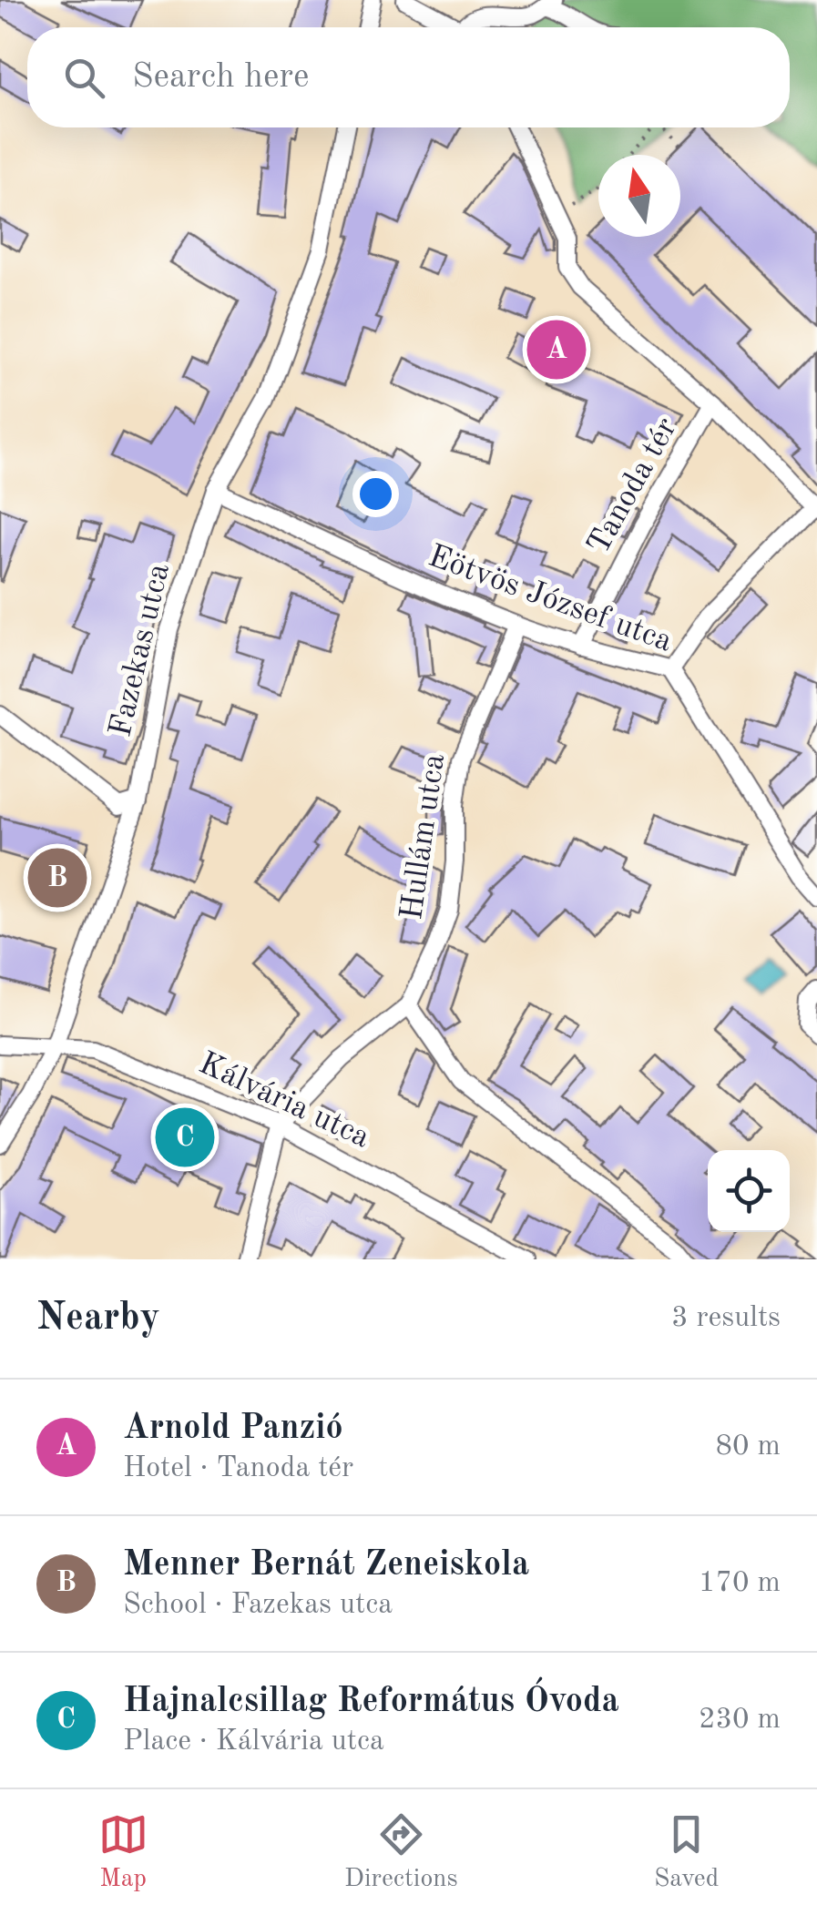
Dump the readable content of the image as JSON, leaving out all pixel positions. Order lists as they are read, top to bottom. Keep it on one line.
{"streets":{"street":["Tanoda tér","Eötvös József utca","Fazekas utca","Hullám utca","Kálvária utca"]},"crossings":[["Tanoda tér","Eötvös József utca"],["Eötvös József utca","Fazekas utca"],["Eötvös József utca","Hullám utca"],["Fazekas utca","Kálvária utca"],["Hullám utca","Kálvária utca"]],"north":"top","page":{"search":"Search here","pins":["A","B","C"],"heading":["Nearby","3 results"],"list":[{"mark":"A","name":"Arnold Panzió","note":"Hotel · Tanoda tér","value":"80 m"},{"mark":"B","name":"Menner Bernát Zeneiskola","note":"School · Fazekas utca","value":"170 m"},{"mark":"C","name":"Hajnalcsillag Református Óvoda","note":"Place · Kálvária utca","value":"230 m"}],"nav":["Map","Directions","Saved"]}}
